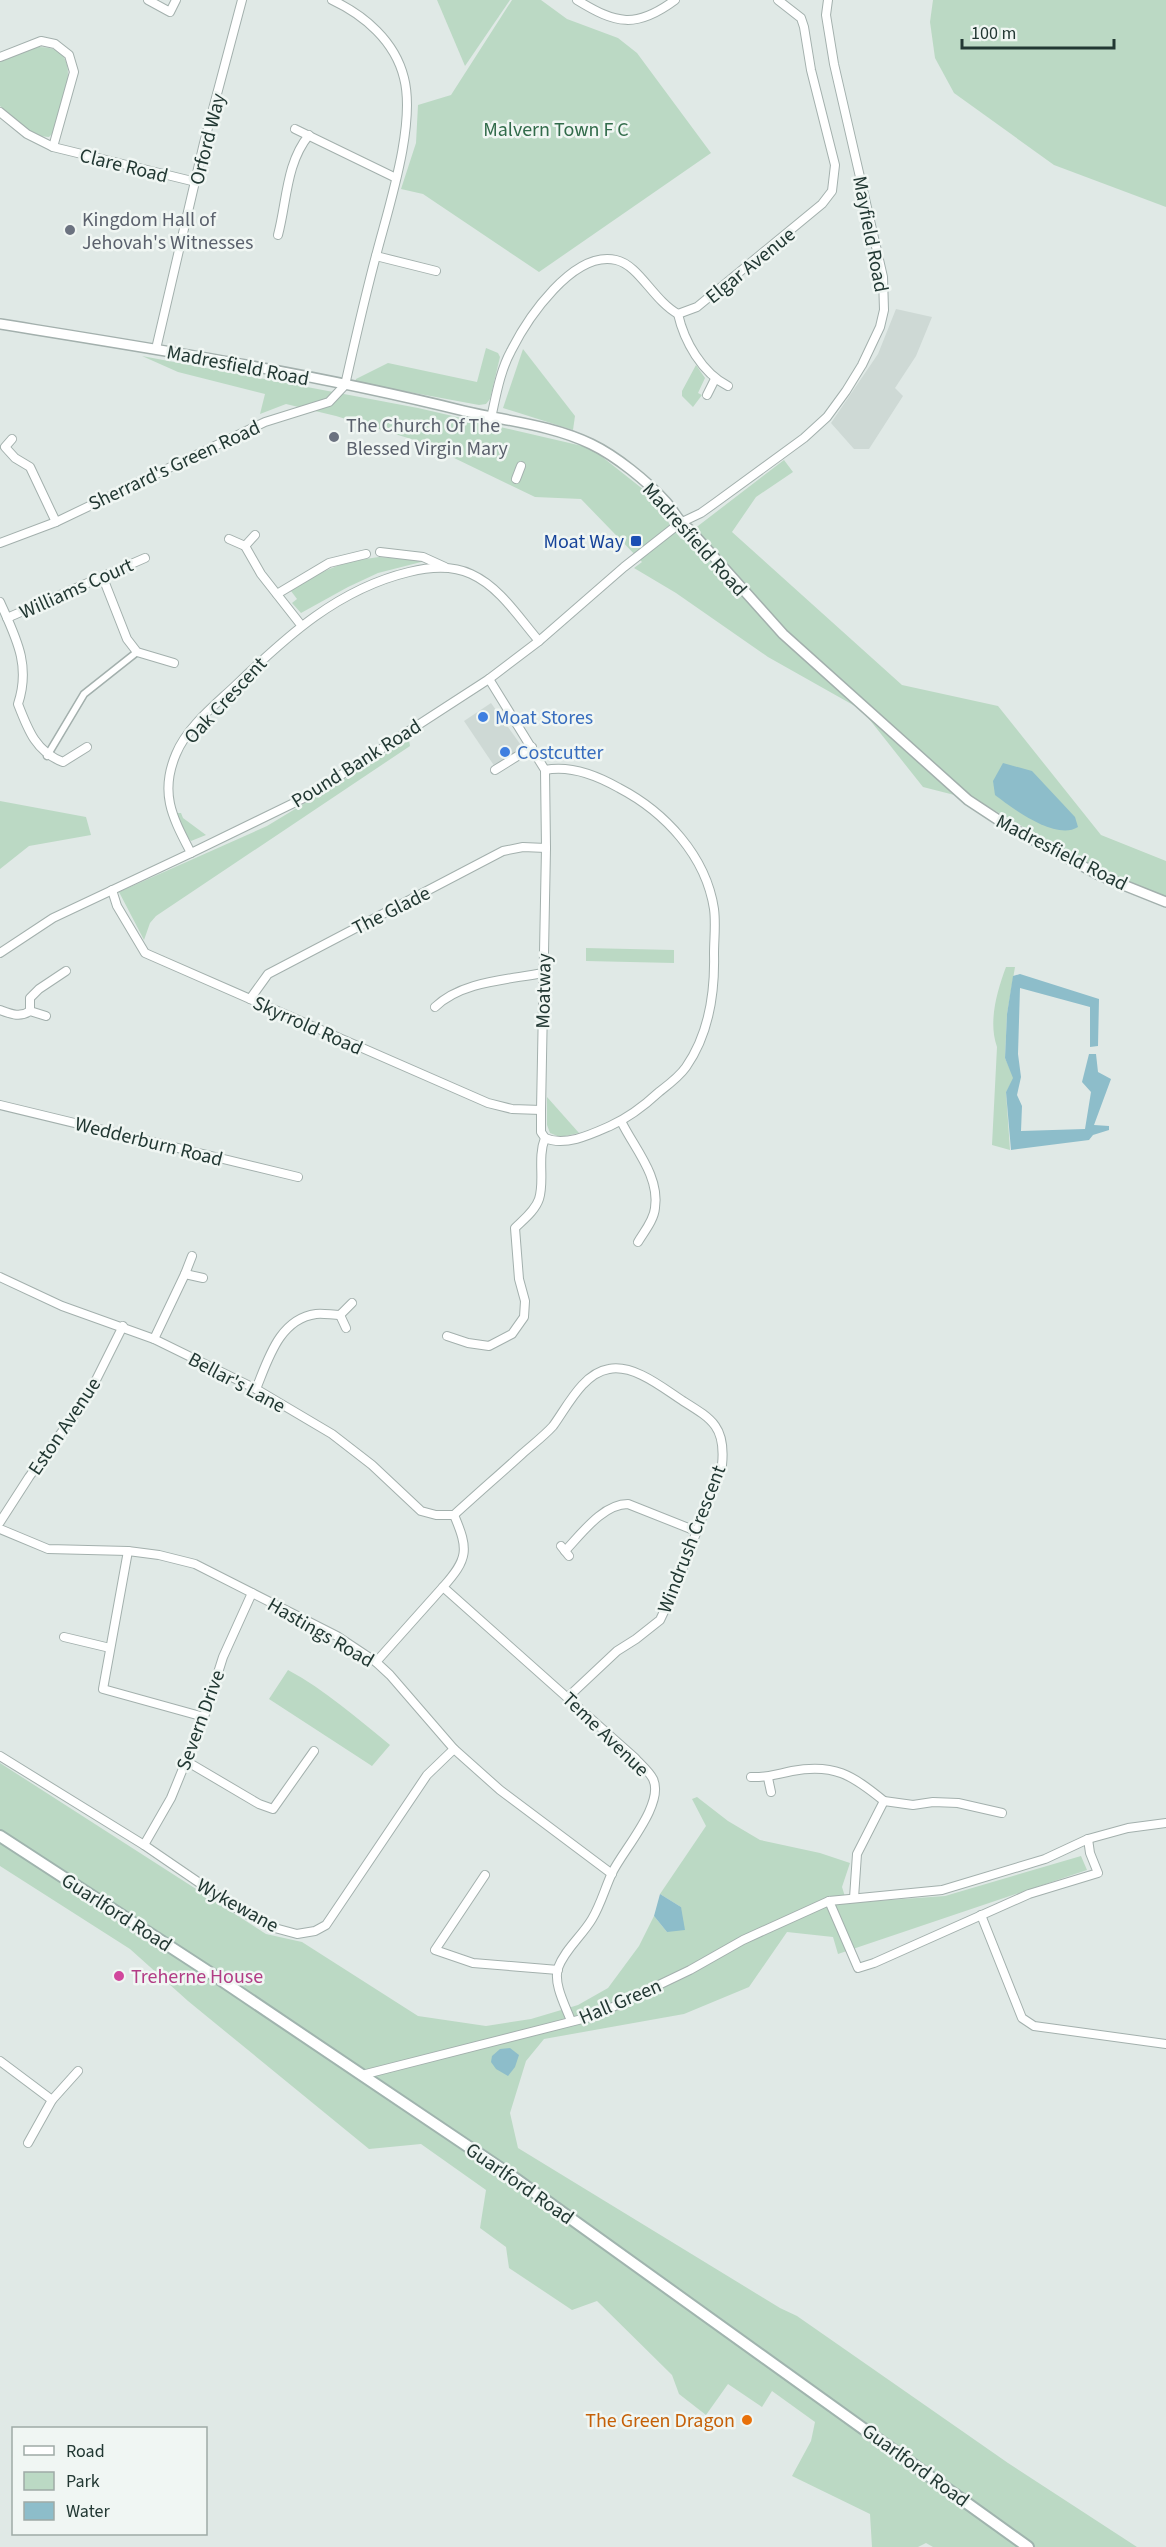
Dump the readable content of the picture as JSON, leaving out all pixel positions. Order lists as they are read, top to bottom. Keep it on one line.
{"streets":{"main road":["Guarlford Road"],"street":["Orford Way","Clare Road","Mayfield Road","Elgar Avenue","Madresfield Road","Sherrard's Green Road","Williams Court","Oak Crescent","Pound Bank Road","The Glade","Moatway","Skyrrold Road","Wedderburn Road","Bellar's Lane","Eston Avenue","Windrush Crescent","Hastings Road","Severn Drive","Teme Avenue","Wykewane","Hall Green"]},"crossings":[["Orford Way","Clare Road"],["Orford Way","Madresfield Road"],["Mayfield Road","Madresfield Road"],["Mayfield Road","Pound Bank Road"],["Madresfield Road","Sherrard's Green Road"],["Madresfield Road","Pound Bank Road"],["Oak Crescent","Pound Bank Road"],["Pound Bank Road","Moatway"],["Pound Bank Road","Skyrrold Road"],["The Glade","Moatway"],["The Glade","Skyrrold Road"],["Moatway","Skyrrold Road"],["Bellar's Lane","Eston Avenue"],["Bellar's Lane","Windrush Crescent"],["Windrush Crescent","Teme Avenue"],["Hastings Road","Severn Drive"],["Hastings Road","Teme Avenue"],["Hastings Road","Wykewane"],["Severn Drive","Wykewane"],["Guarlford Road","Hall Green"]],"parks":["Malvern Town F C"],"places":{"other":["Kingdom Hall of Jehovah's Witnesses","The Church Of The Blessed Virgin Mary","Moat Stores","Costcutter","Treherne House","The Green Dragon"],"transit":["Moat Way"]},"legend":["Road","Park","Water"],"scale_bar":"100 m"}
